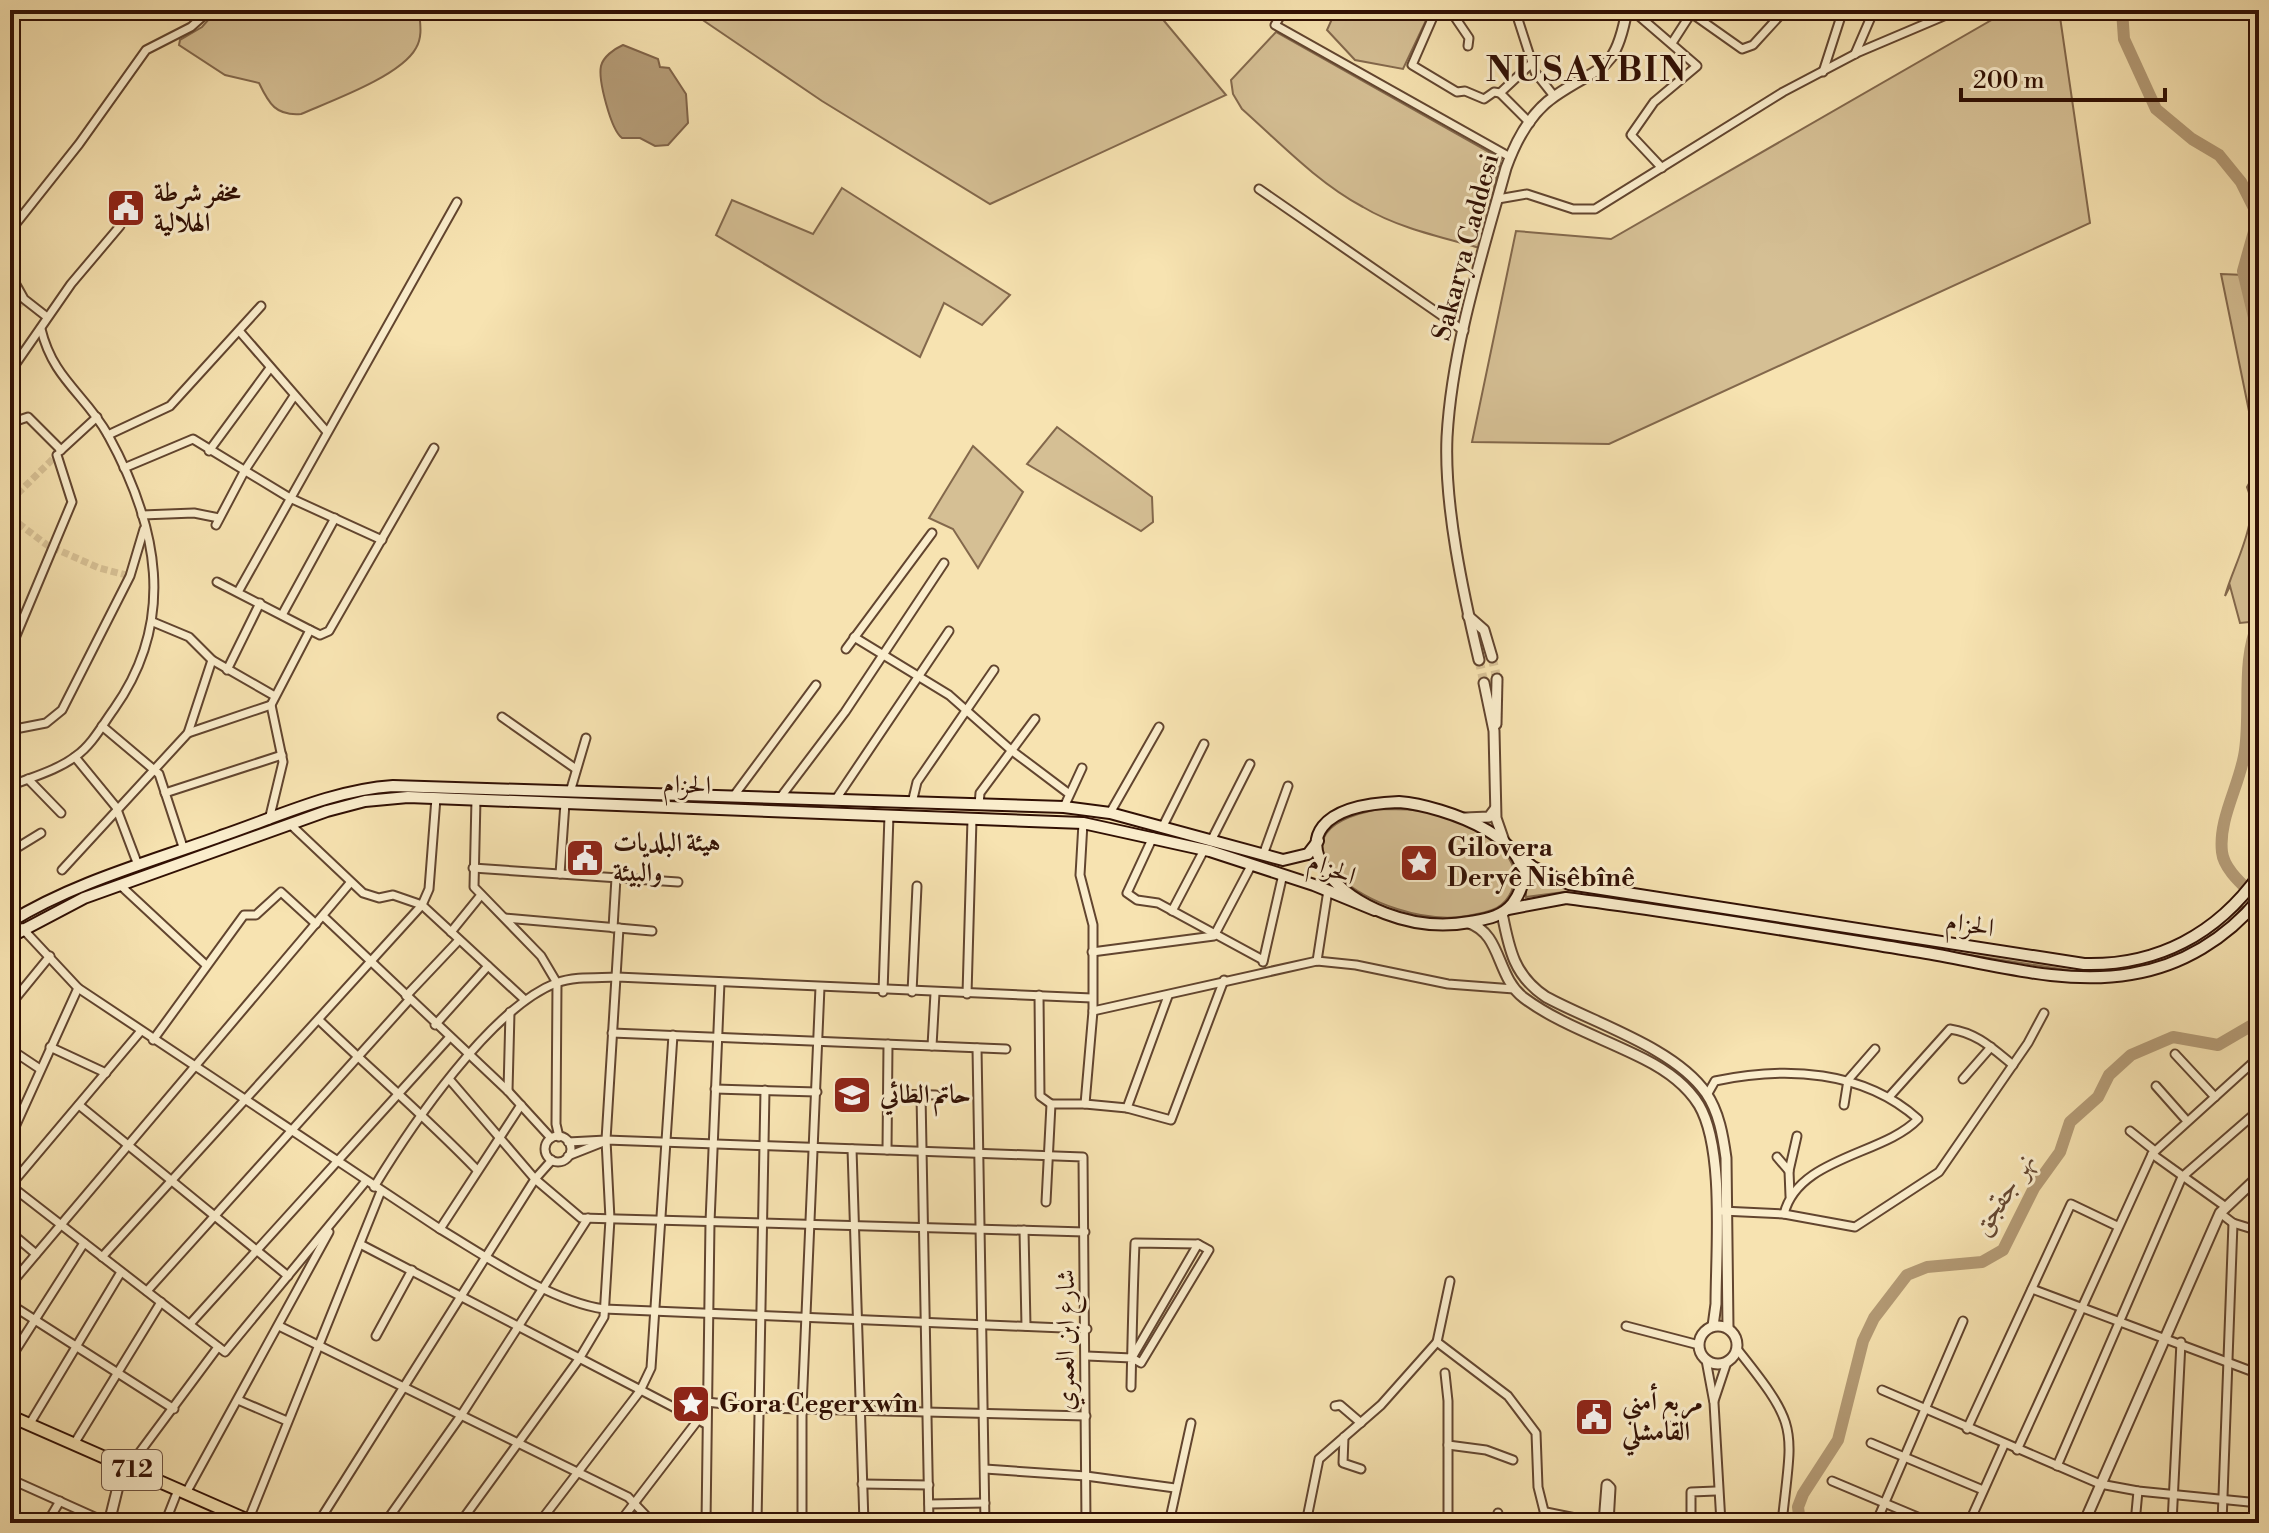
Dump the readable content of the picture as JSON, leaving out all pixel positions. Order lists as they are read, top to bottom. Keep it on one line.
{"streets":{"main road":["الحزام","712"],"street":["Sakarya Caddesi","شارع ابن العمري"]},"districts":["NUSAYBIN"],"water":["نهر جقجق"],"places":{"public building":["مخفر شرطة الهلالية","هيئة البلديات والبيئة","مربع أمني القامشلي"],"place":["Gilovera Deryê Nisêbînê","Gora Cegerxwîn"],"school or university":["حاتم الطائي"]},"scale_bar":"200 m"}
